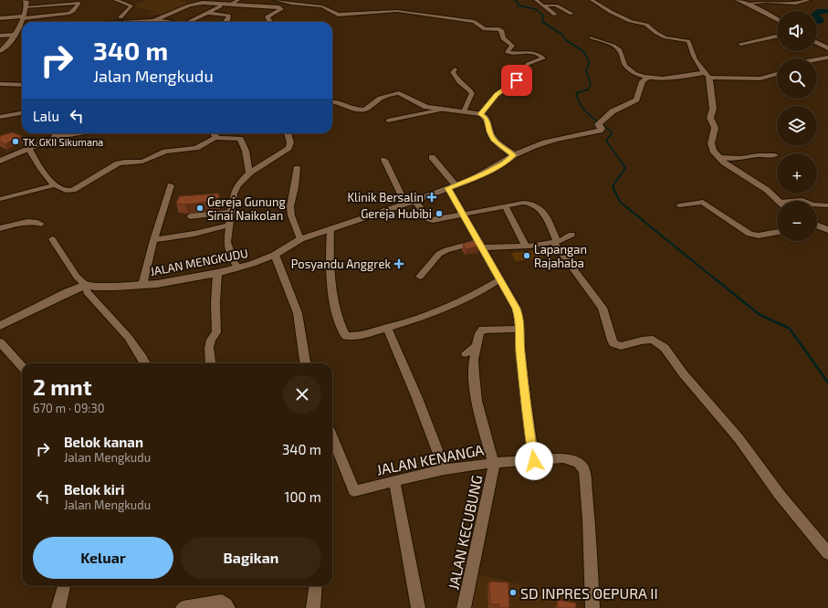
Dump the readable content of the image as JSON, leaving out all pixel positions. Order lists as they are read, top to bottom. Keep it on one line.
{"streets":{"street":["JALAN MENGKUDU","JALAN KENANGA","JALAN KECUBUNG"]},"crossings":[["JALAN KENANGA","JALAN KECUBUNG"]],"places":{"other":["TK. GKII Sikumana","Gereja Gunung Sinai Naikolan","Gereja Hubibi","Lapangan Rajahaba","SD INPRES OEPURA II"],"health":["Klinik Bersalin","Posyandu Anggrek"]},"page":{"map_buttons":["+","−"],"turn":["340 m","Jalan Mengkudu"],"then":"Lalu","heading":["2 mnt","670 m · 09:30"],"list":[{"name":"Belok kanan","note":"Jalan Mengkudu","value":"340 m"},{"name":"Belok kiri","note":"Jalan Mengkudu","value":"100 m"}],"buttons":["Keluar","Bagikan"]}}
